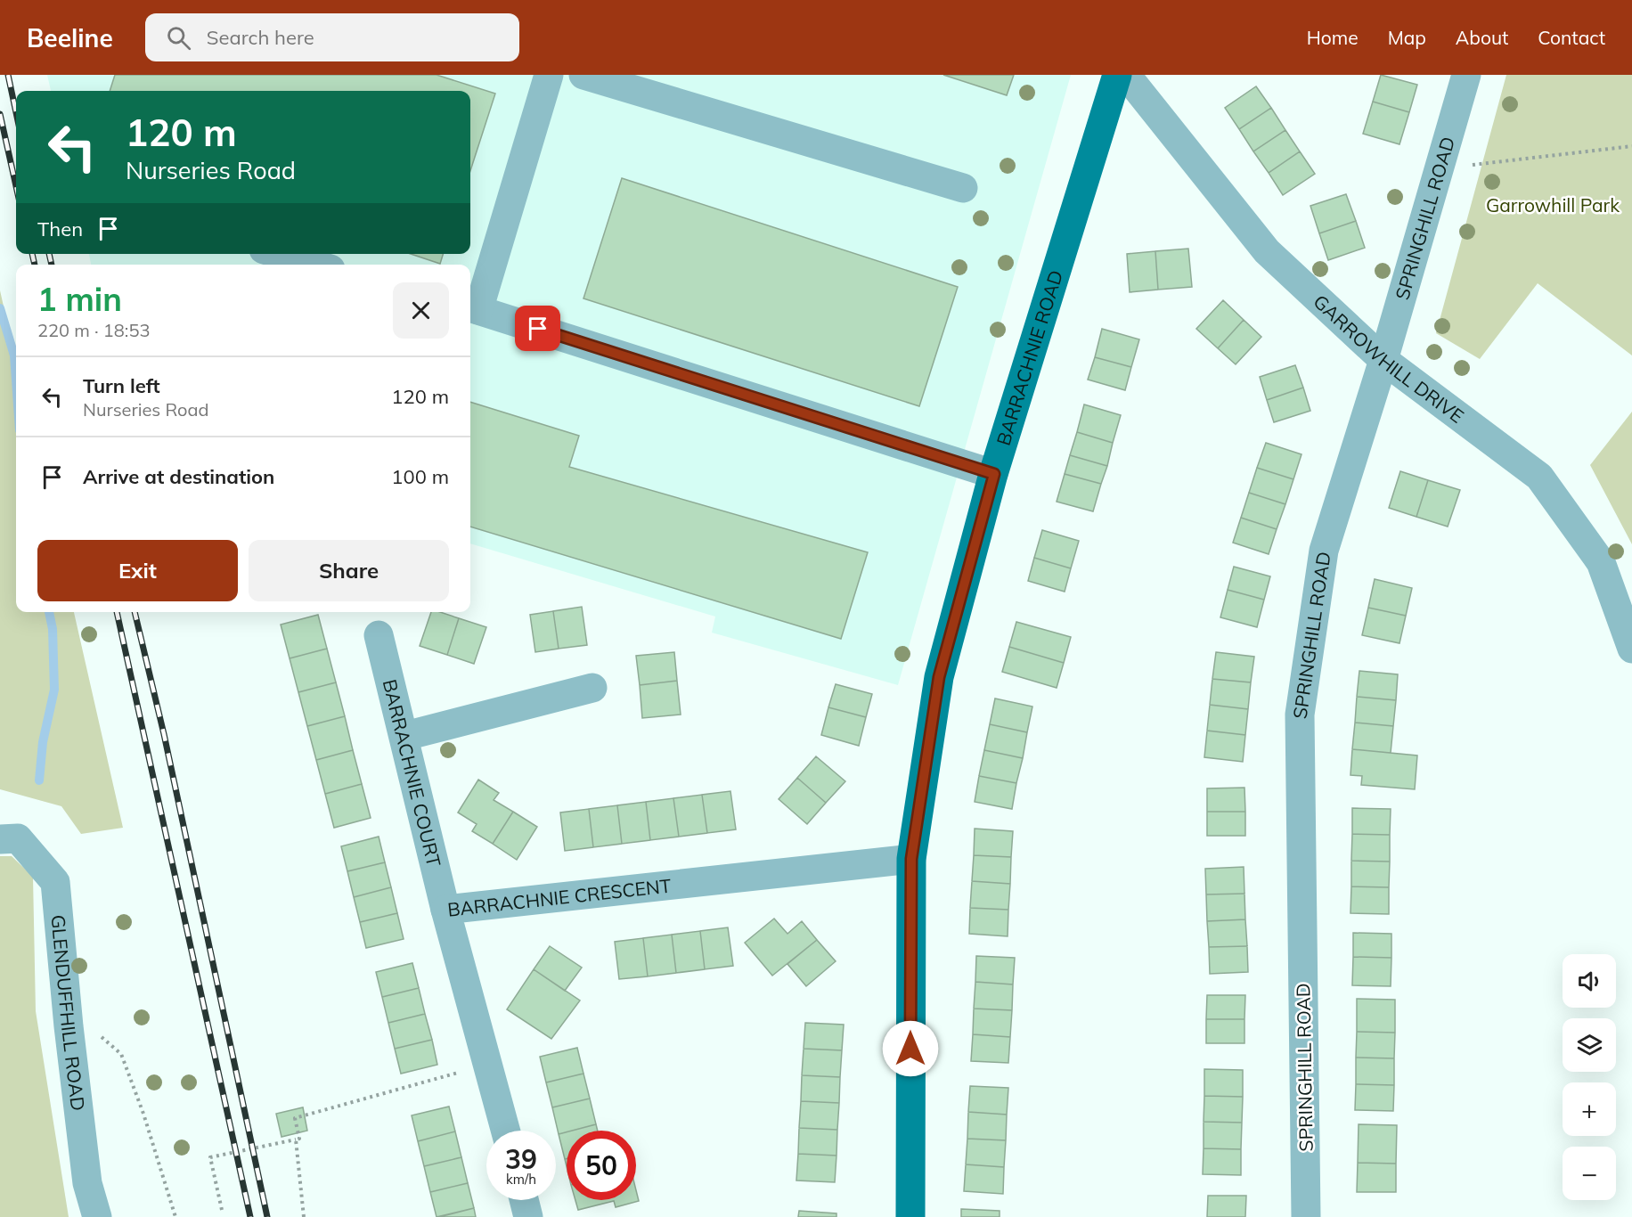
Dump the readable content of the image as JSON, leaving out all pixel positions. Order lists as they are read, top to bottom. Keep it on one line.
{"streets":{"main road":["BARRACHNIE ROAD"],"street":["SPRINGHILL ROAD","GARROWHILL DRIVE","BARRACHNIE COURT","BARRACHNIE CRESCENT","GLENDUFFHILL ROAD"]},"crossings":[["SPRINGHILL ROAD","GARROWHILL DRIVE"],["BARRACHNIE ROAD","BARRACHNIE CRESCENT"],["BARRACHNIE COURT","BARRACHNIE CRESCENT"]],"parks":["Garrowhill Park"],"page":{"header":"Beeline","search":"Search here","nav":["Home","Map","About","Contact"],"turn":["120 m","Nurseries Road"],"then":"Then","heading":["1 min","220 m · 18:53"],"list":[{"name":"Turn left","note":"Nurseries Road","value":"120 m"},{"name":"Arrive at destination","value":"100 m"}],"buttons":["Exit","Share"],"map_buttons":["+","−"],"speed":"39 km/h","limit":"50"}}
